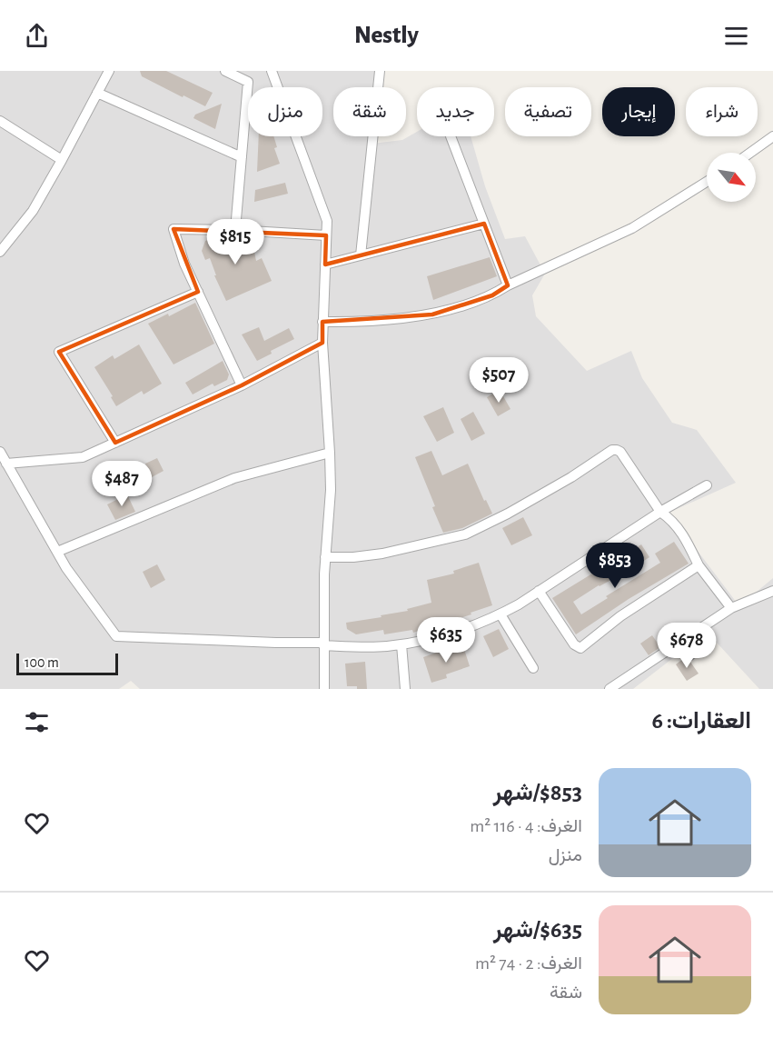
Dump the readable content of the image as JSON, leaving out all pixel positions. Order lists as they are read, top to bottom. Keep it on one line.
{"scale_bar":"100 m","north":"bottom right","page":{"header":"Nestly","chip":["شراء","إيجار","تصفية","جديد","شقة","منزل"],"price":["$815","$507","$487","$853","$635","$678"],"scale":"100 m","heading":"العقارات: 6","list":[{"name":"$853/شهر","note":"الغرف: 4 · 116 m² · منزل"},{"name":"$635/شهر","note":"الغرف: 2 · 74 m² · شقة"}]}}
